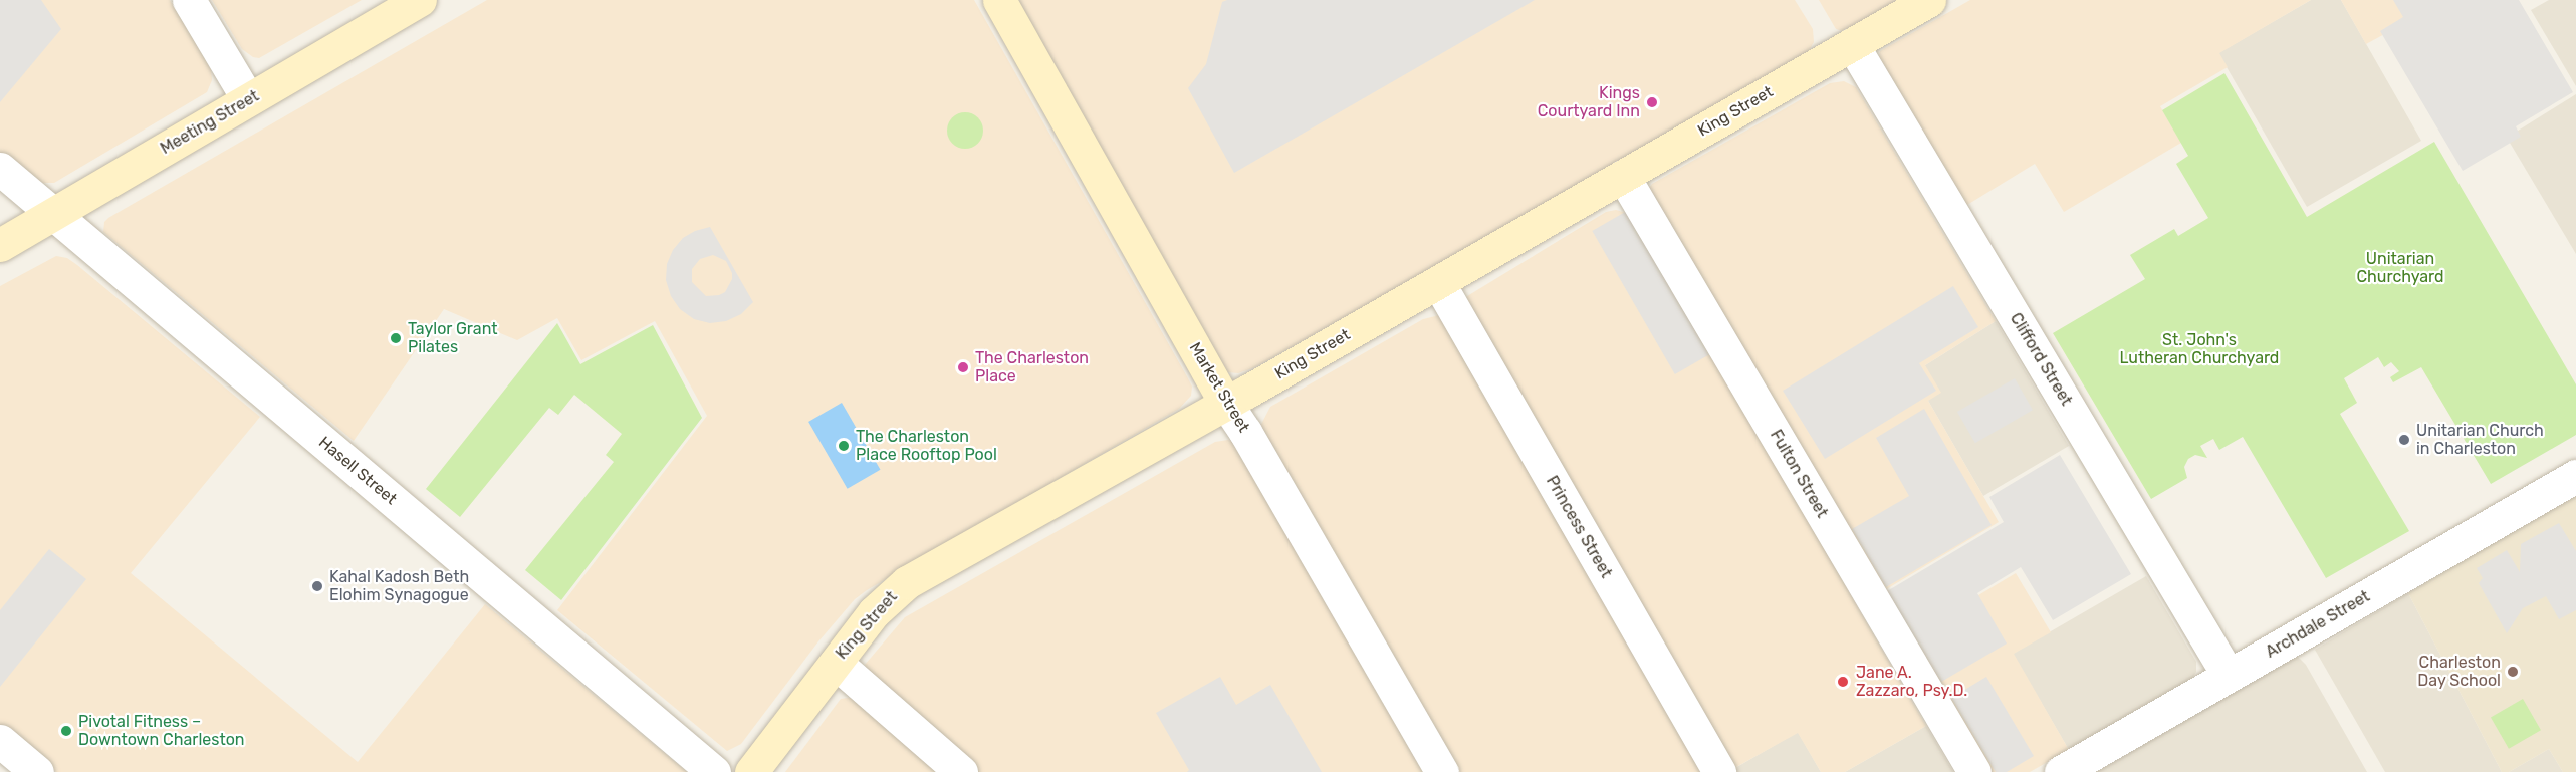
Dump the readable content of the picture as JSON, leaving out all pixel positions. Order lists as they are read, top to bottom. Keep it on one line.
{"streets":{"street":["King Street","Meeting Street","Clifford Street","Market Street","Hasell Street","Fulton Street","Princess Street","Archdale Street"]},"crossings":[["King Street","Clifford Street"],["King Street","Market Street"],["King Street","Fulton Street"],["King Street","Princess Street"],["Meeting Street","Hasell Street"],["Clifford Street","Archdale Street"]],"parks":["Unitarian Churchyard","St. John's Lutheran Churchyard"],"places":["Kings Courtyard Inn","Taylor Grant Pilates","The Charleston Place","Unitarian Church in Charleston","The Charleston Place Rooftop Pool","Kahal Kadosh Beth Elohim Synagogue","Charleston Day School","Jane A. Zazzaro, Psy.D.","Pivotal Fitness – Downtown Charleston"]}
